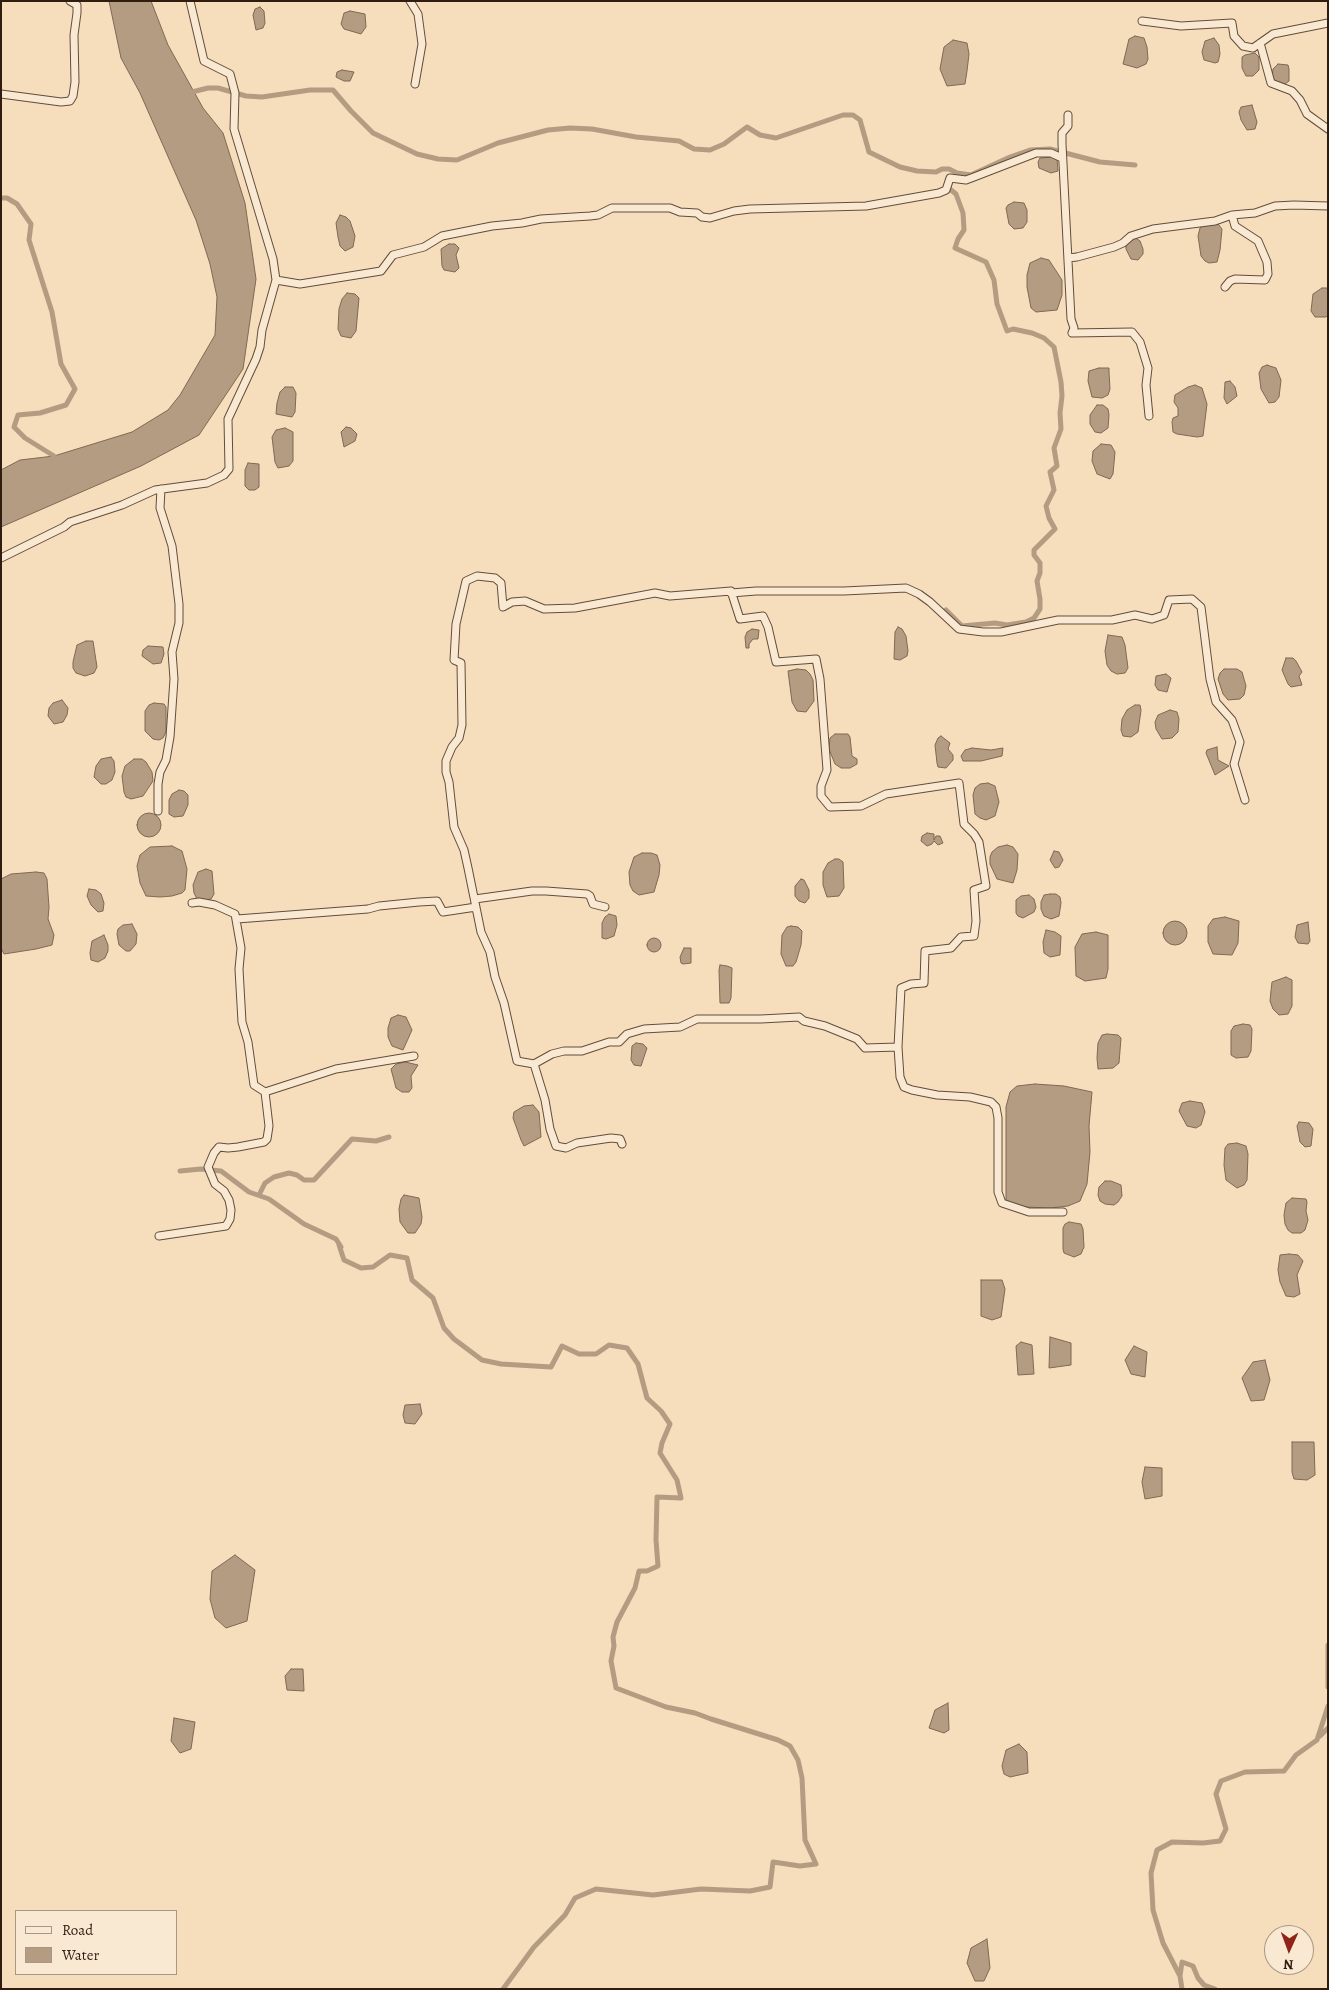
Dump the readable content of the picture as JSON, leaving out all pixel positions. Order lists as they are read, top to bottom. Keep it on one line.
{"legend":["Road","Water"],"north":"bottom"}
